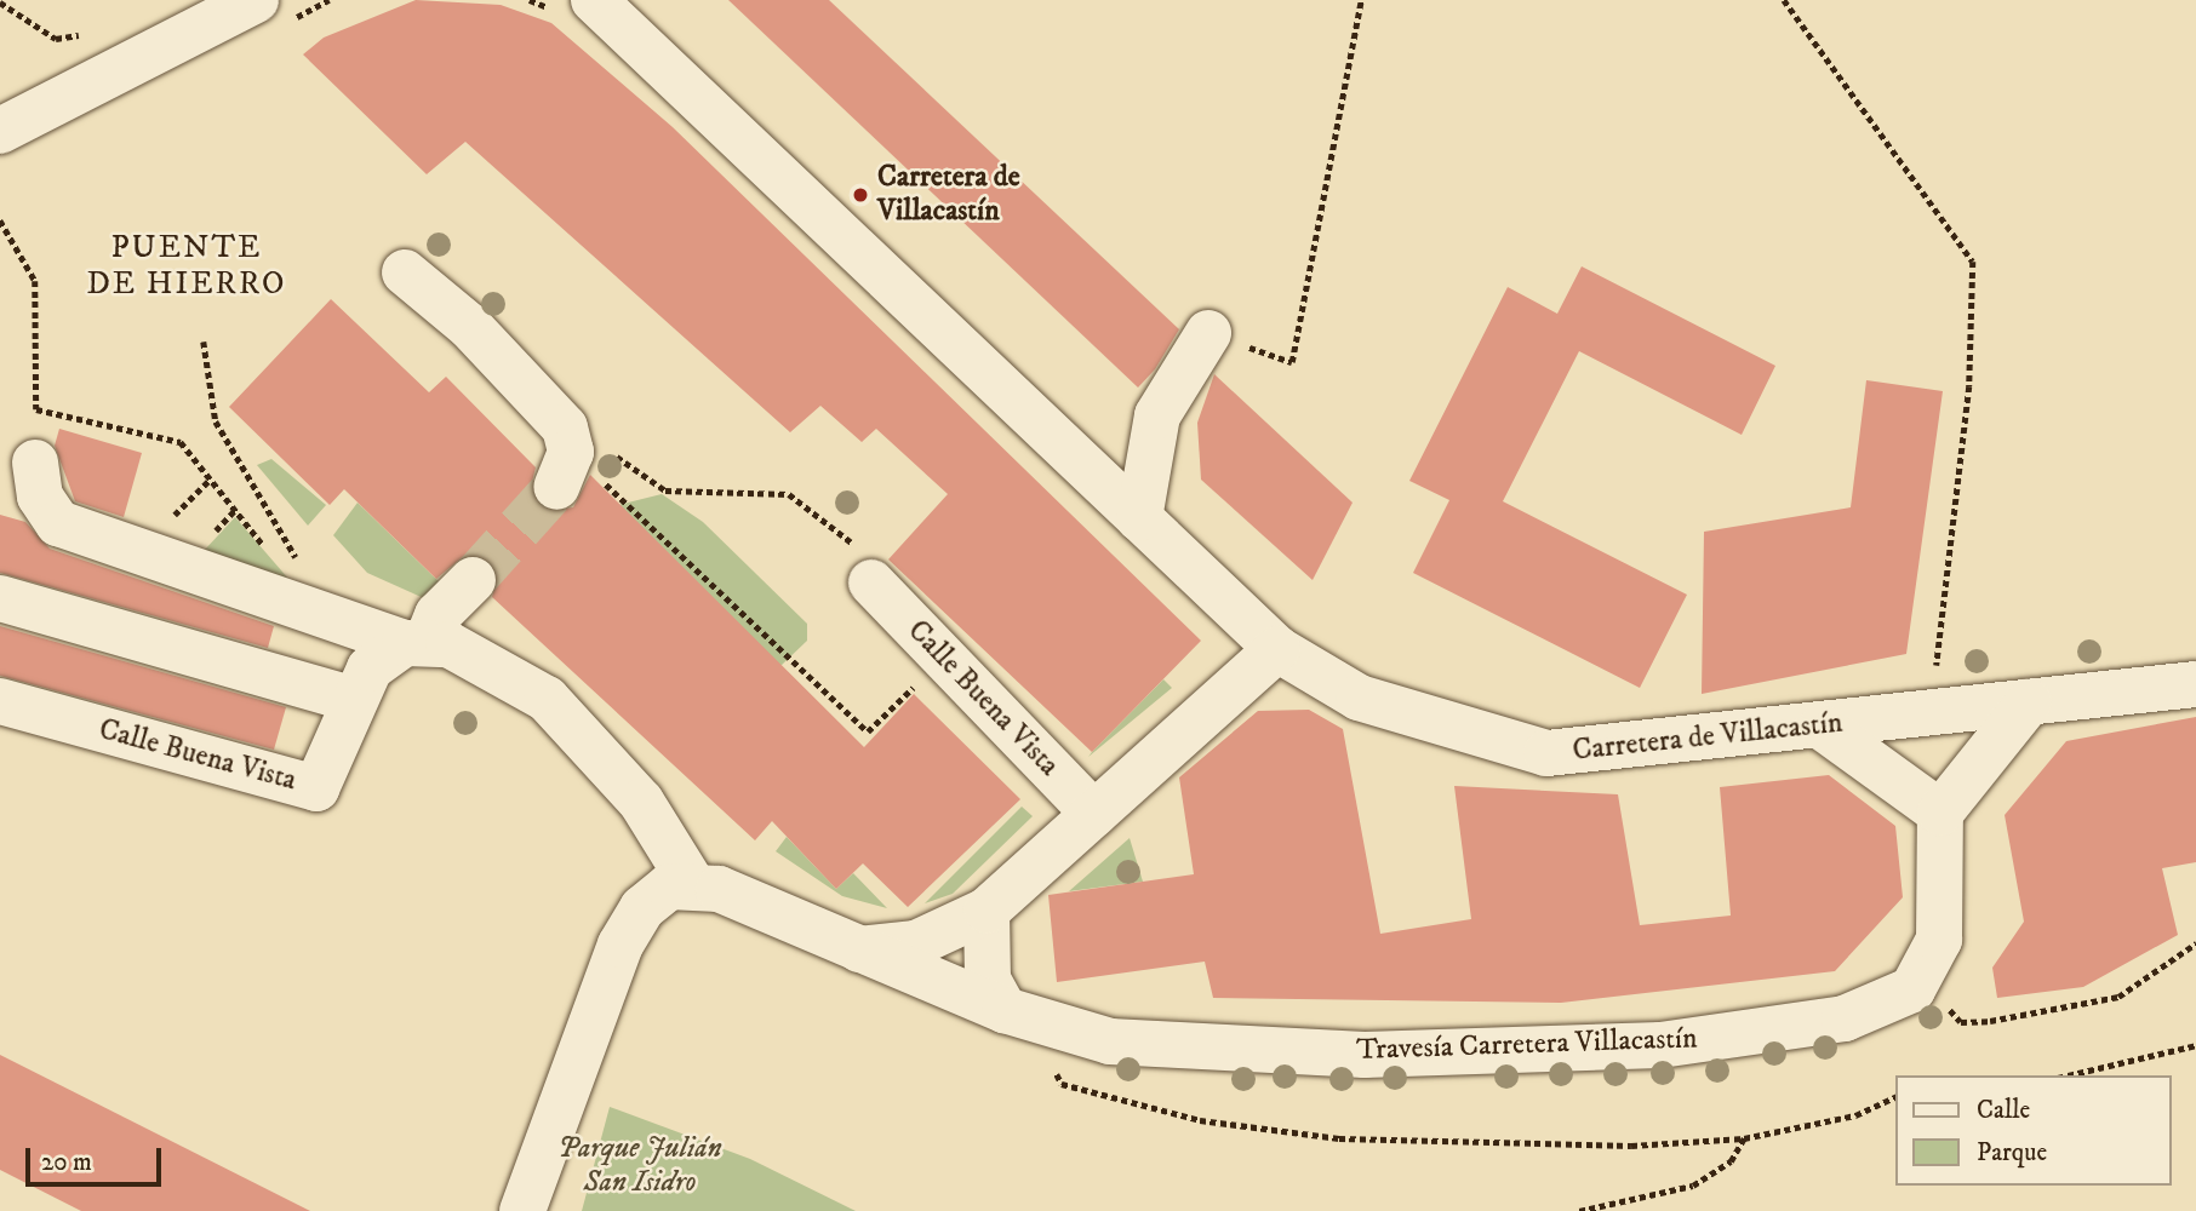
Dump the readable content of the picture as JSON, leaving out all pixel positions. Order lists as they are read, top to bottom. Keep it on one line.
{"streets":{"street":["Calle Buena Vista","Carretera de Villacastín","Travesía Carretera Villacastín"]},"crossings":[["Carretera de Villacastín","Travesía Carretera Villacastín"]],"districts":["PUENTE DE HIERRO"],"parks":["Parque Julián San Isidro"],"places":["Carretera de Villacastín"],"legend":["Calle","Parque"],"scale_bar":"20 m"}
